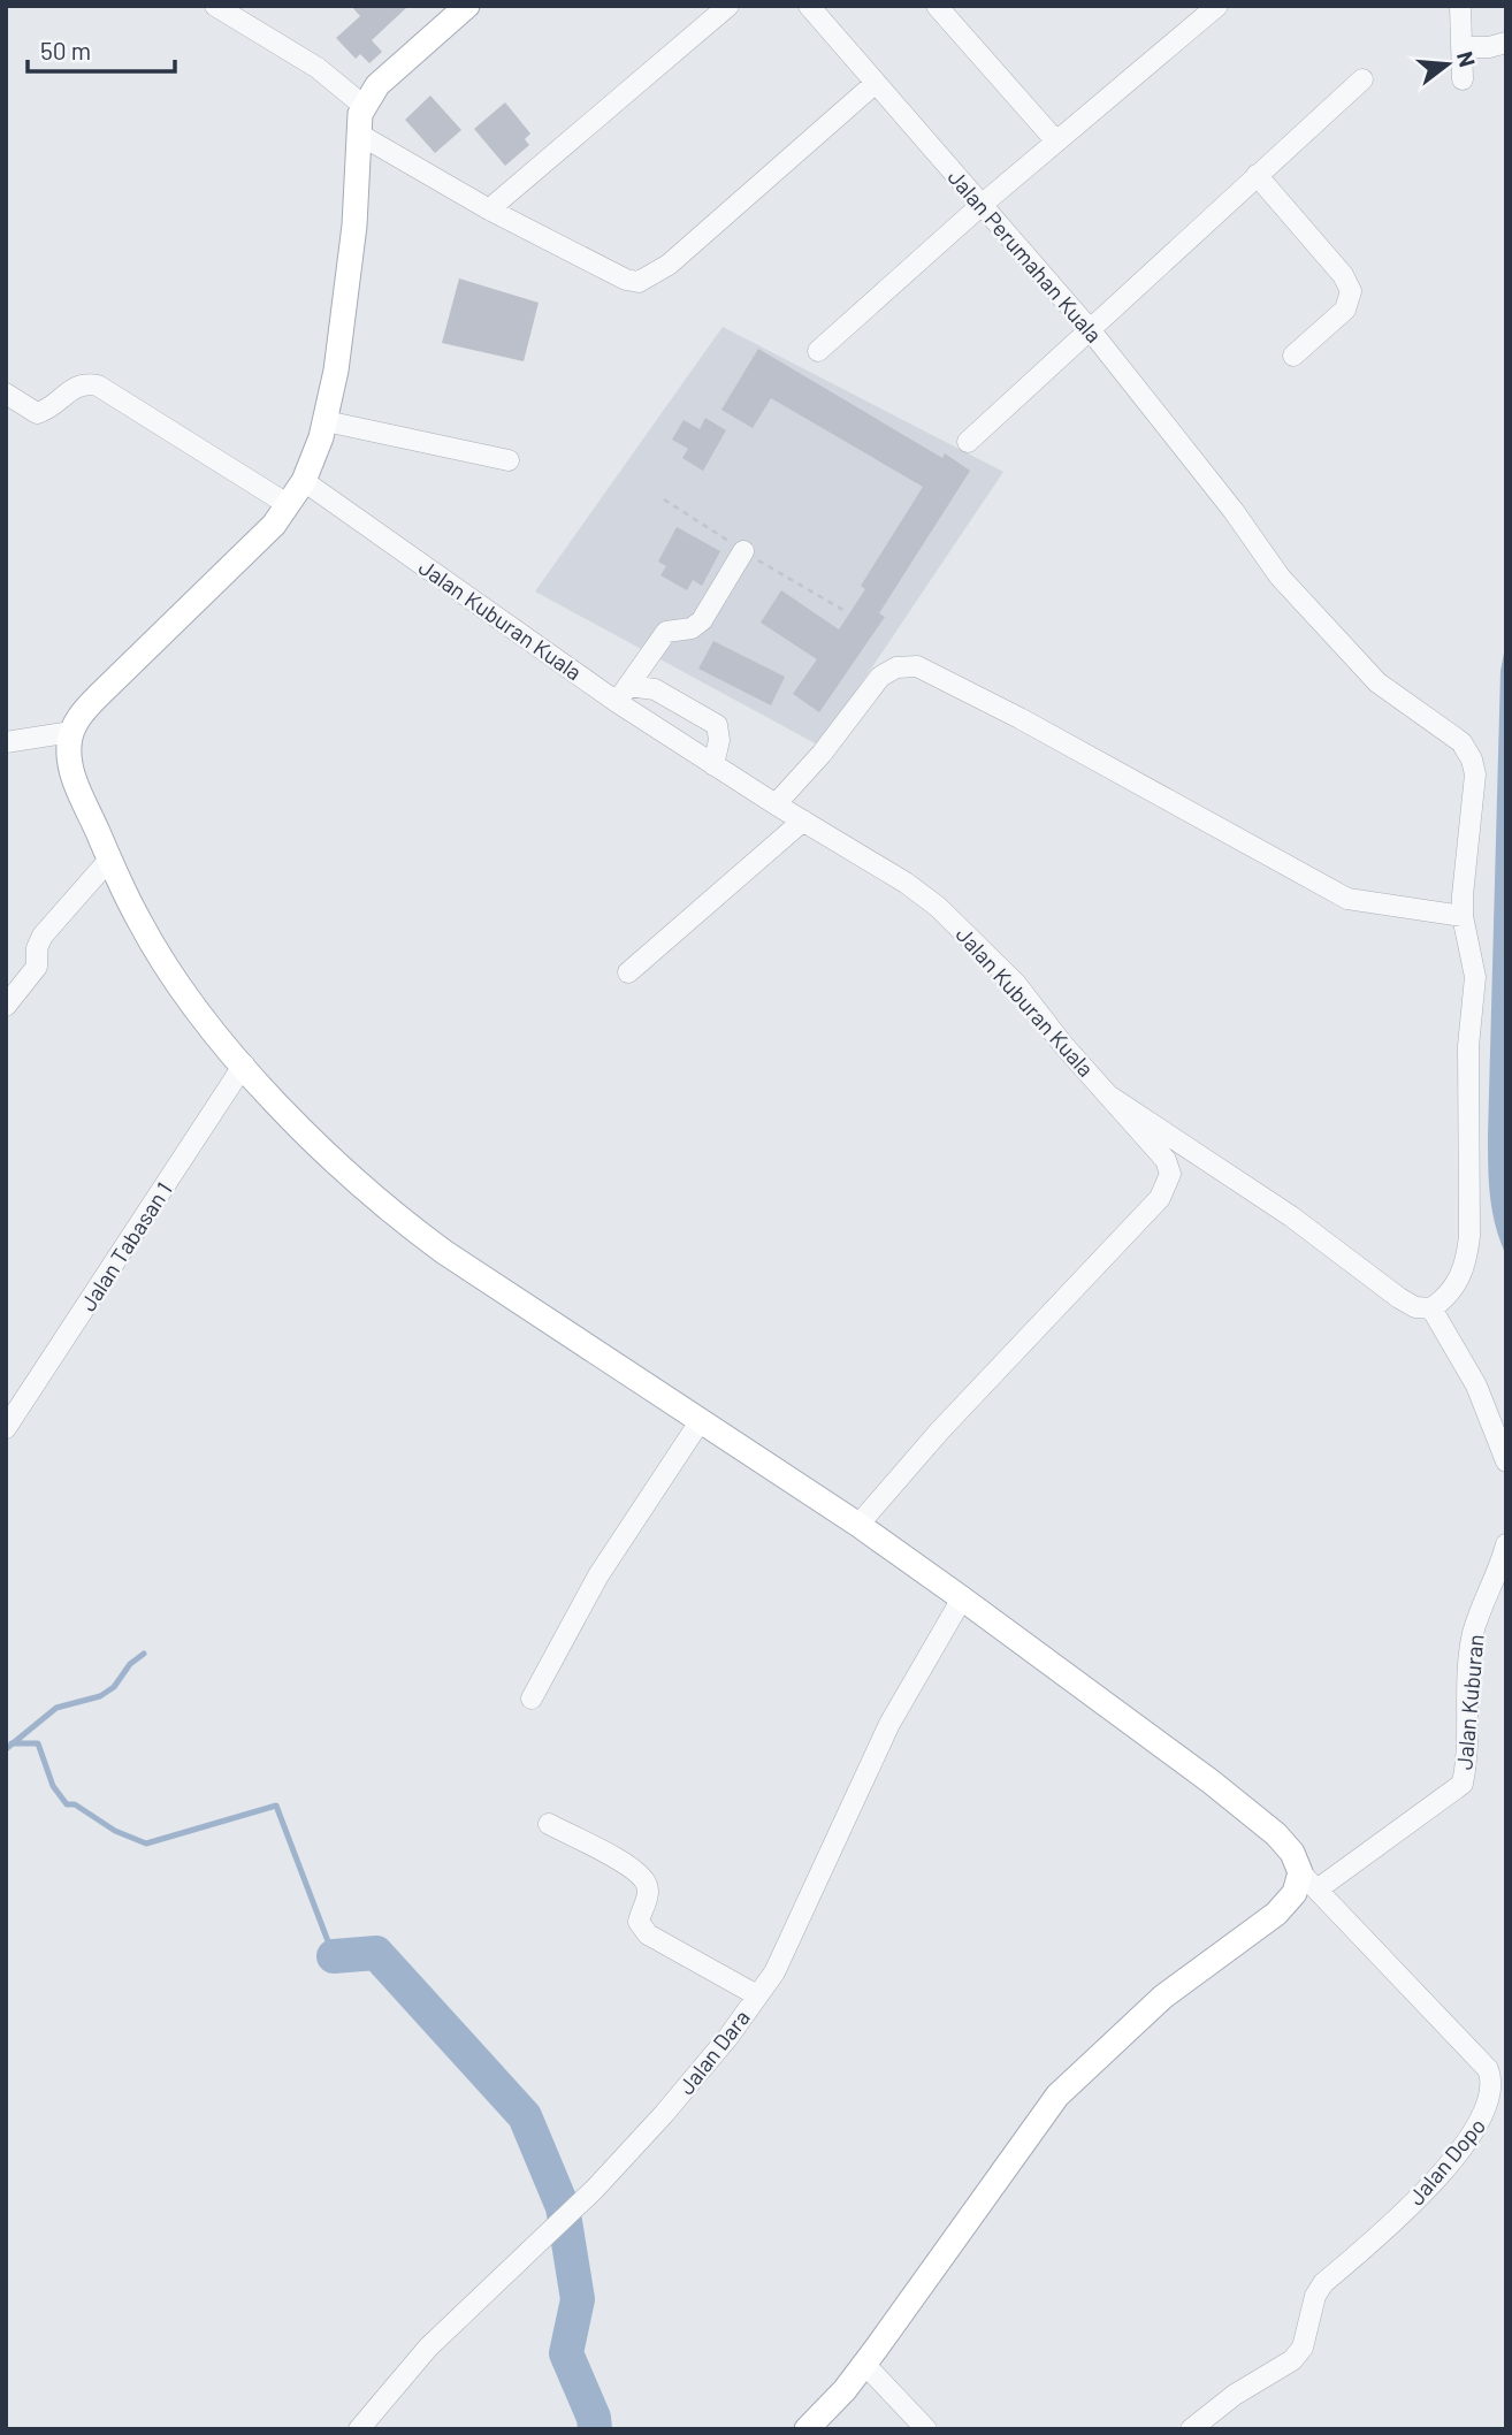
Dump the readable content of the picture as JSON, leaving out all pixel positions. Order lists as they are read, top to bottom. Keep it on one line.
{"streets":{"street":["Jalan Perumahan Kuala","Jalan Kuburan Kuala","Jalan Tabasan 1","Jalan Kuburan","Jalan Dara","Jalan Dopo"]},"crossings":[["Jalan Kuburan","Jalan Dopo"]],"scale_bar":"50 m","north":"right"}
